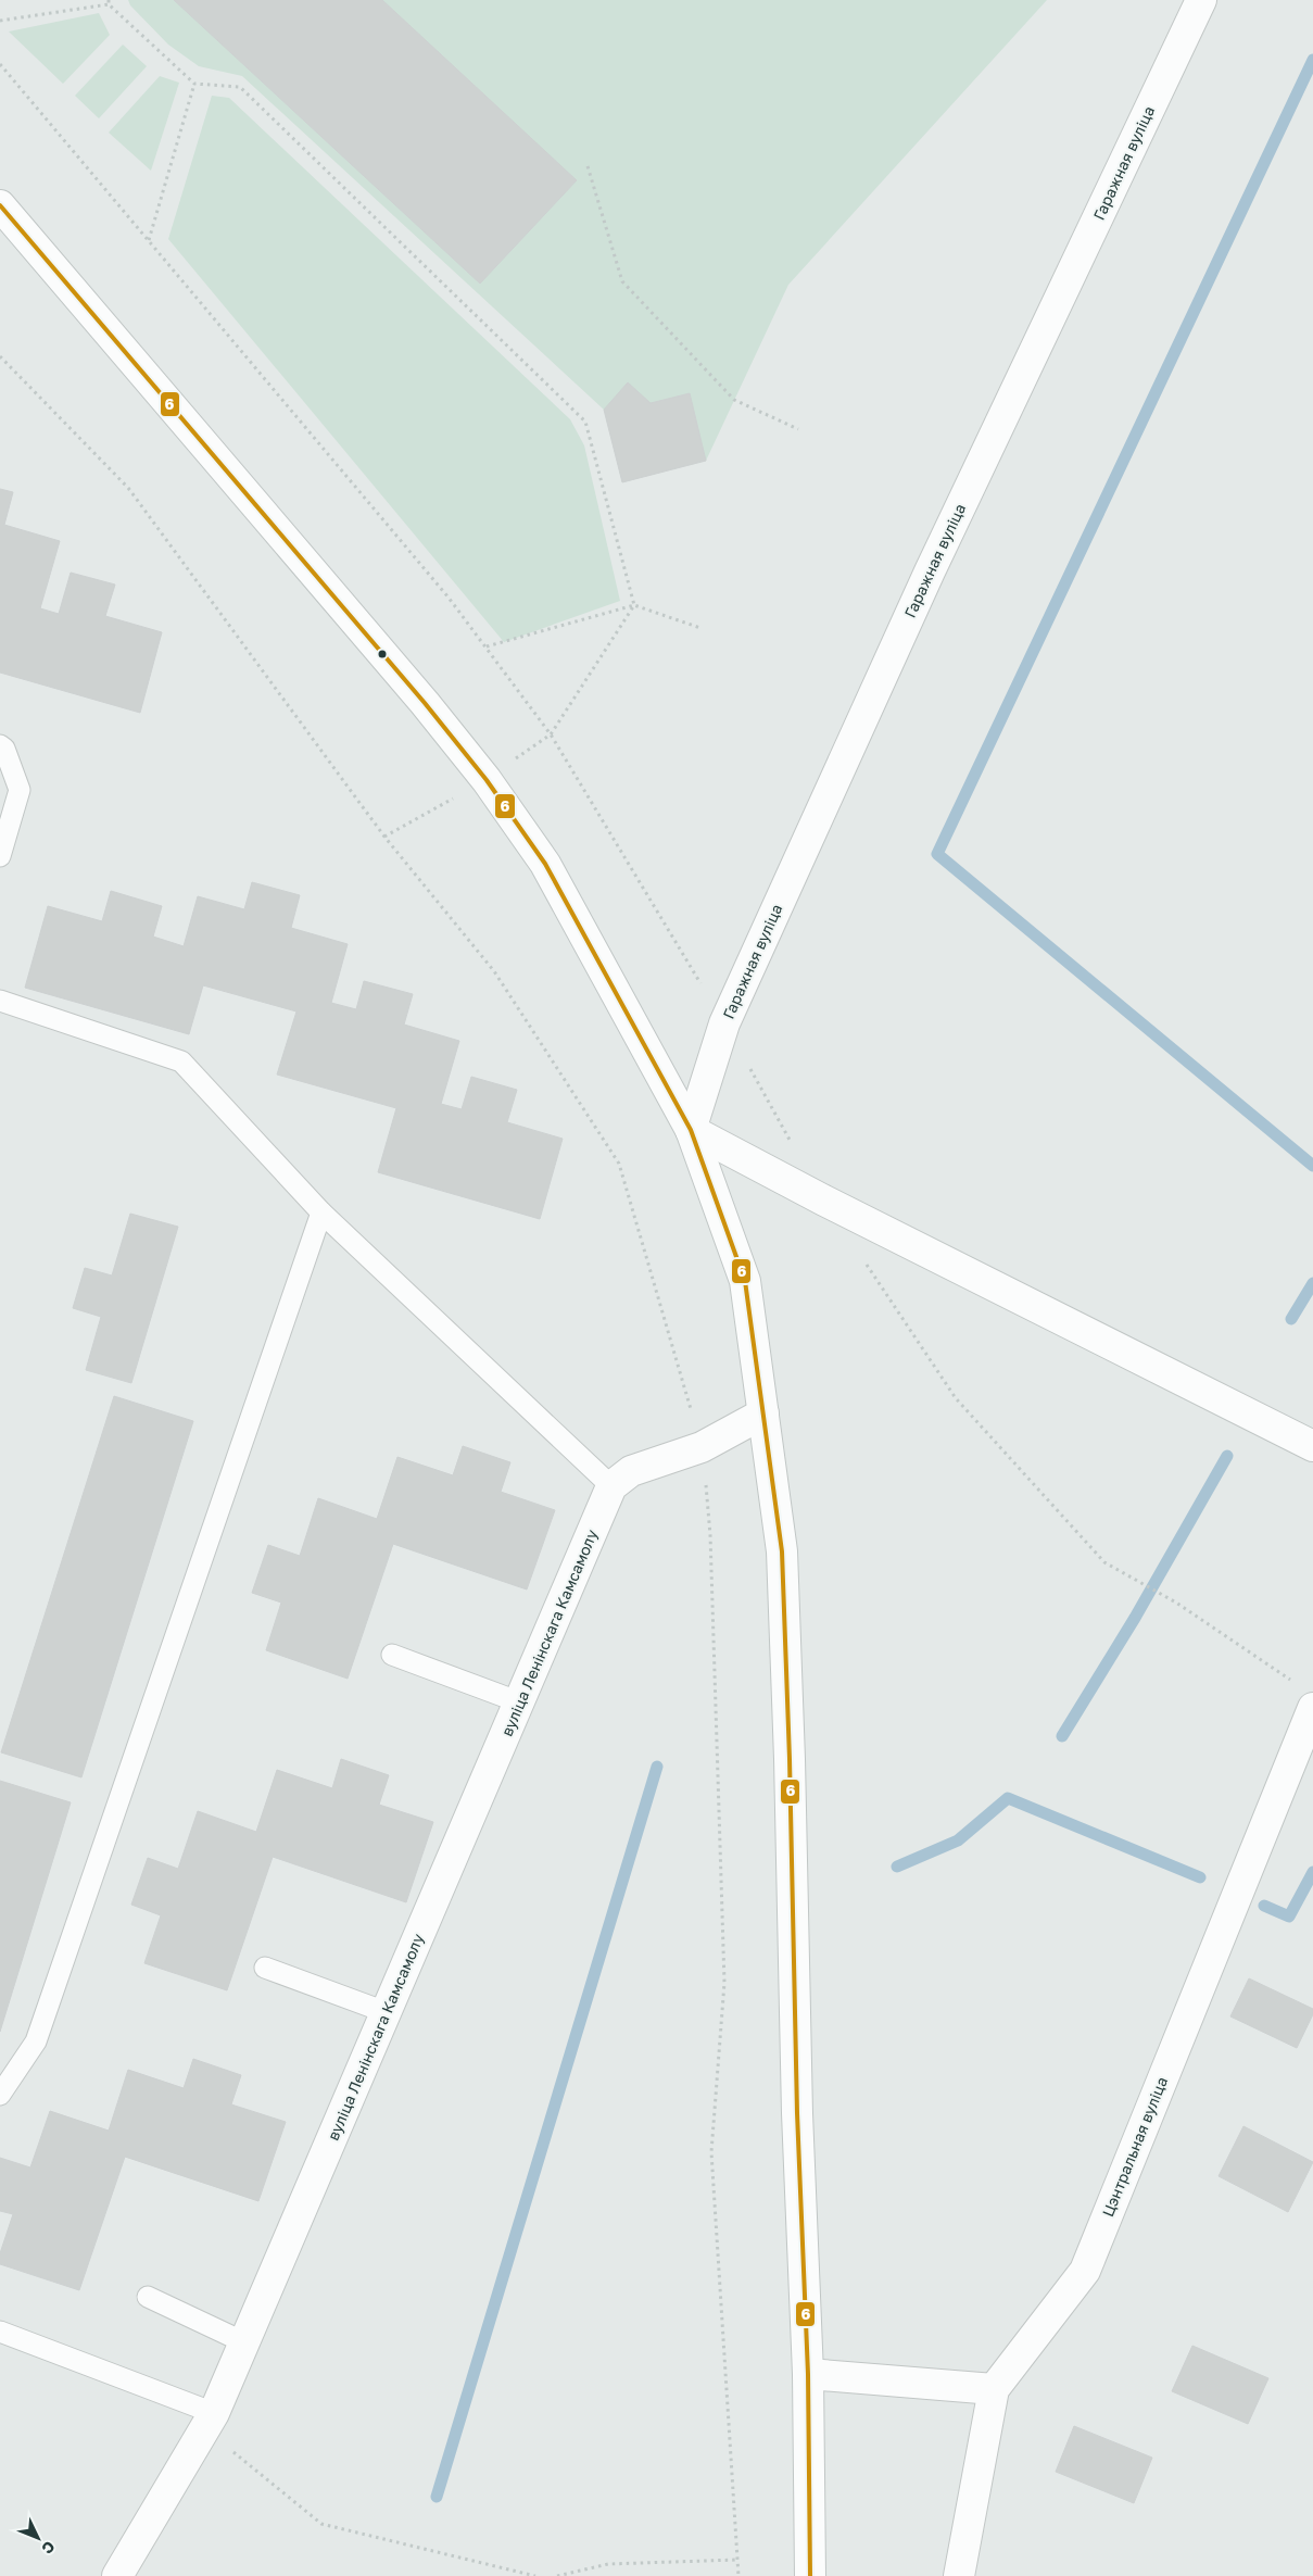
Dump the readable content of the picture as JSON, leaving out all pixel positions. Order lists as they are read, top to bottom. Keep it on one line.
{"streets":{"street":["Гаражная вуліца","вуліца Ленінскага Камсамолу","Цэнтральная вуліца"]},"lines":["transit line 6"],"north":"bottom right"}
